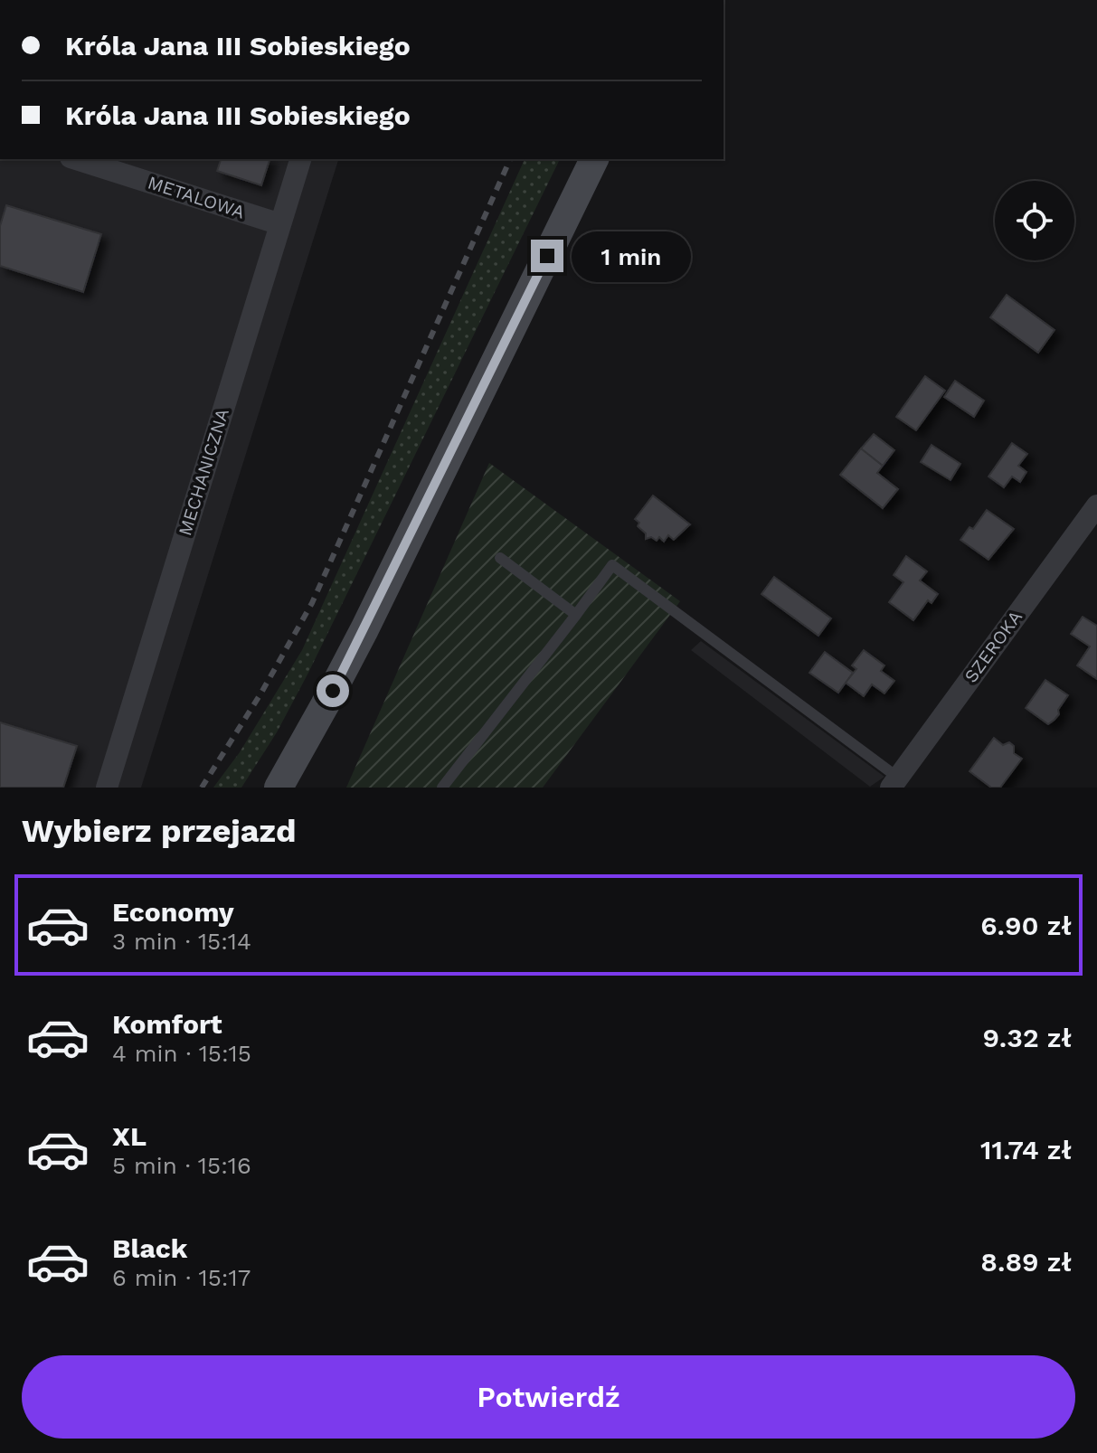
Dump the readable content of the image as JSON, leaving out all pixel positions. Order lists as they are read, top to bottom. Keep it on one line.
{"streets":{"street":["METALOWA","MECHANICZNA","SZEROKA"]},"crossings":[["METALOWA","MECHANICZNA"]],"page":{"banner":["Króla Jana III Sobieskiego","Króla Jana III Sobieskiego"],"bubble":"1 min","heading":"Wybierz przejazd","list":[{"name":"Economy","note":"3 min · 15:14","value":"6.90 zł"},{"name":"Komfort","note":"4 min · 15:15","value":"9.32 zł"},{"name":"XL","note":"5 min · 15:16","value":"11.74 zł"},{"name":"Black","note":"6 min · 15:17","value":"8.89 zł"}],"buttons":"Potwierdź"}}
